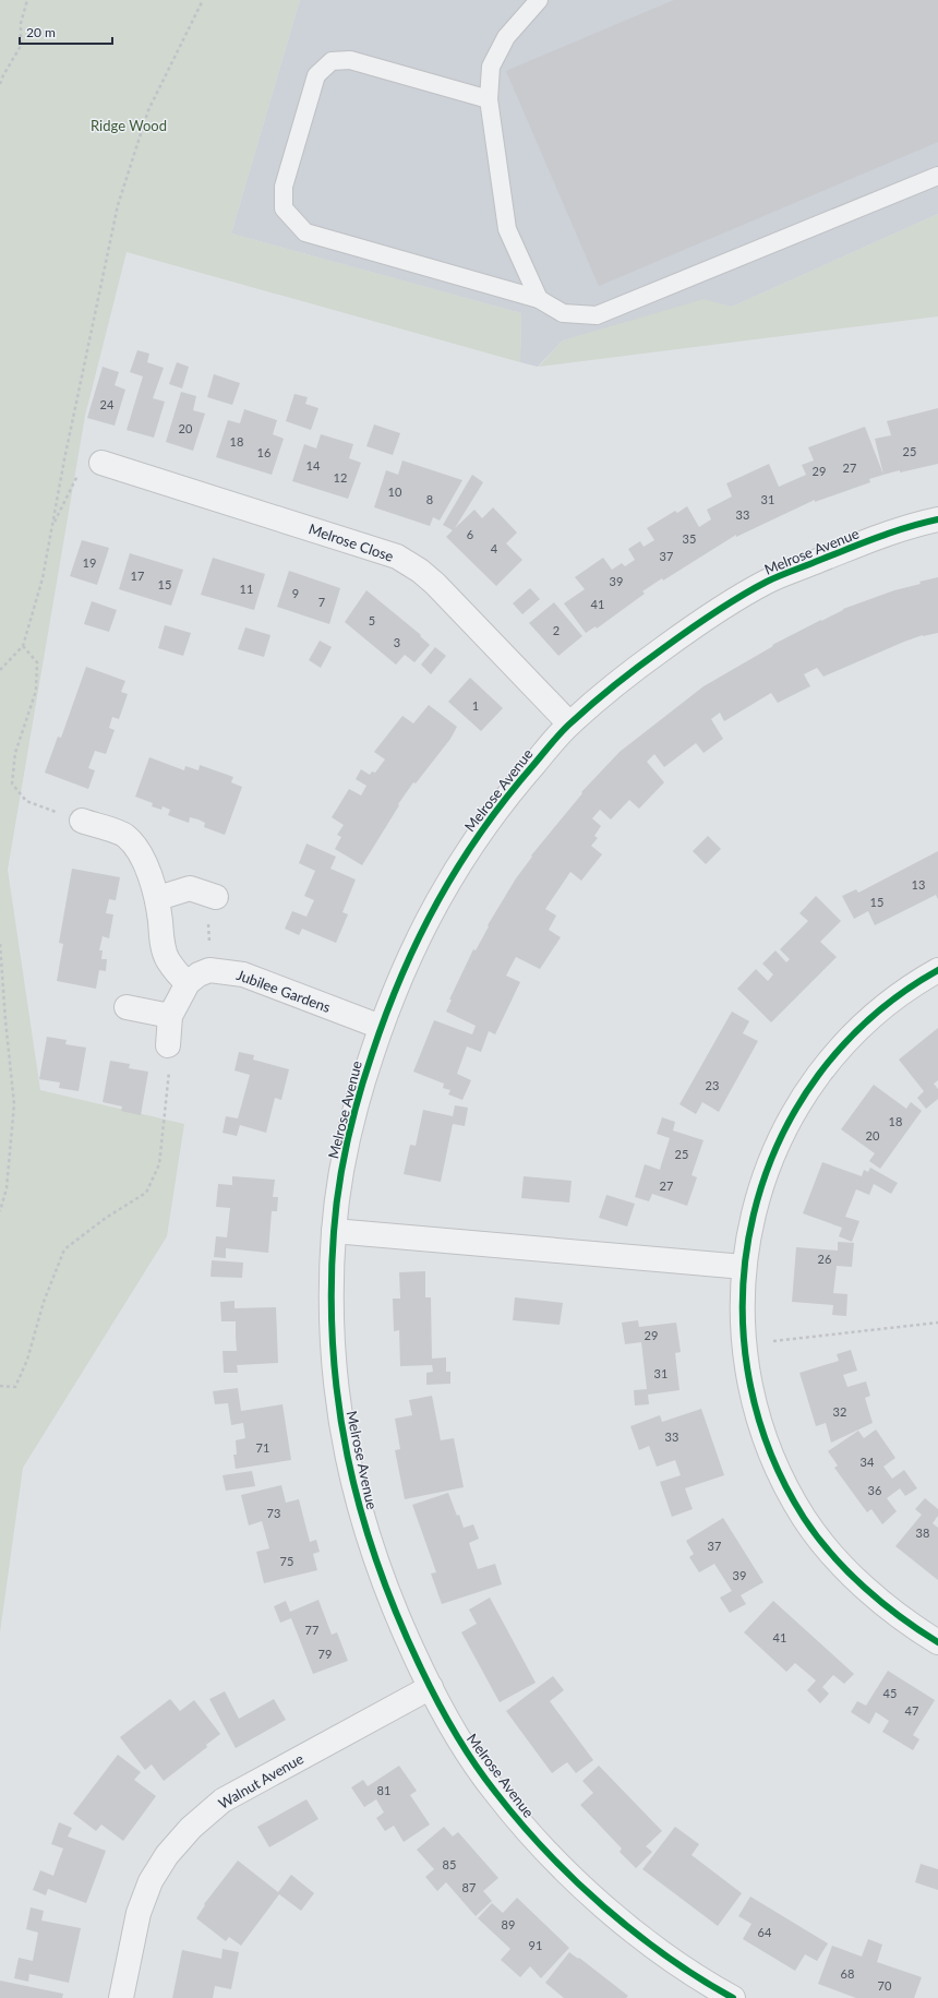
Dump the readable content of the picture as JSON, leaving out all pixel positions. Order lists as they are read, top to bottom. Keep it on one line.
{"streets":{"street":["Melrose Close","Melrose Avenue","Jubilee Gardens","Walnut Avenue"]},"crossings":[["Melrose Close","Melrose Avenue"],["Melrose Avenue","Jubilee Gardens"],["Melrose Avenue","Walnut Avenue"]],"parks":["Ridge Wood"],"house_numbers":["24","20","18","25","16","14","27","29","12","10","8","31","33","6","35","4","37","19","17","39","15","11","9","7","41","5","2","3","1","13","15","23","18","20","25","27","26","29","31","32","33","71","34","36","73","38","37","75","39","77","41","79","45","47","81","85","87","89","64","91","68","70"],"scale_bar":"20 m"}
